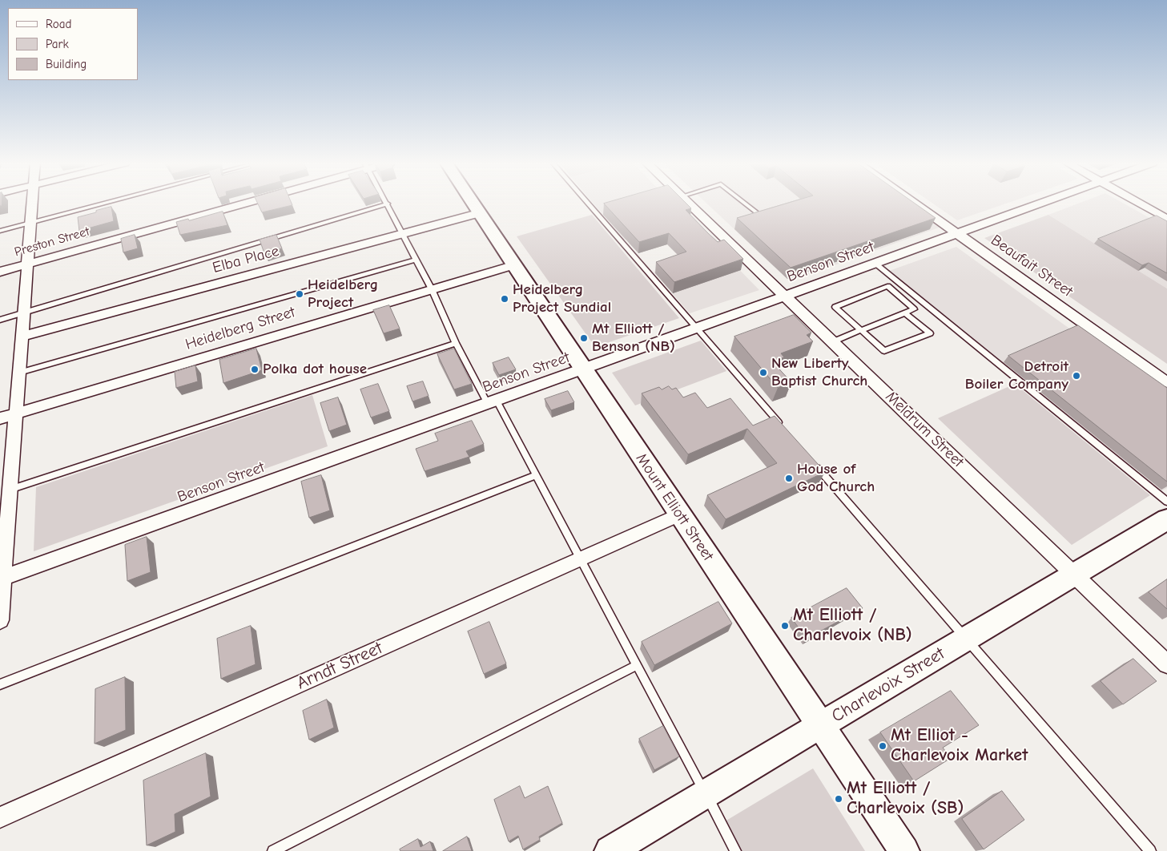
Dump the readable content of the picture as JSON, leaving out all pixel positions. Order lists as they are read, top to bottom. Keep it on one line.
{"streets":{"main road":["Mount Elliott Street","Charlevoix Street"],"street":["Preston Street","Elba Place","Benson Street","Beaufait Street","Heidelberg Street","Meldrum Street","Arndt Street"]},"crossings":[["Elba Place","Mount Elliott Street"],["Benson Street","Beaufait Street"],["Benson Street","Meldrum Street"],["Benson Street","Mount Elliott Street"],["Heidelberg Street","Mount Elliott Street"],["Meldrum Street","Charlevoix Street"],["Mount Elliott Street","Arndt Street"],["Mount Elliott Street","Charlevoix Street"]],"places":["Heidelberg Project","Heidelberg Project Sundial","Mt Elliott / Benson (NB)","Polka dot house","New Liberty Baptist Church","Detroit Boiler Company","House of God Church","Mt Elliott / Charlevoix (NB)","Mt Elliot - Charlevoix Market","Mt Elliott / Charlevoix (SB)"],"legend":["Road","Park","Building"]}
